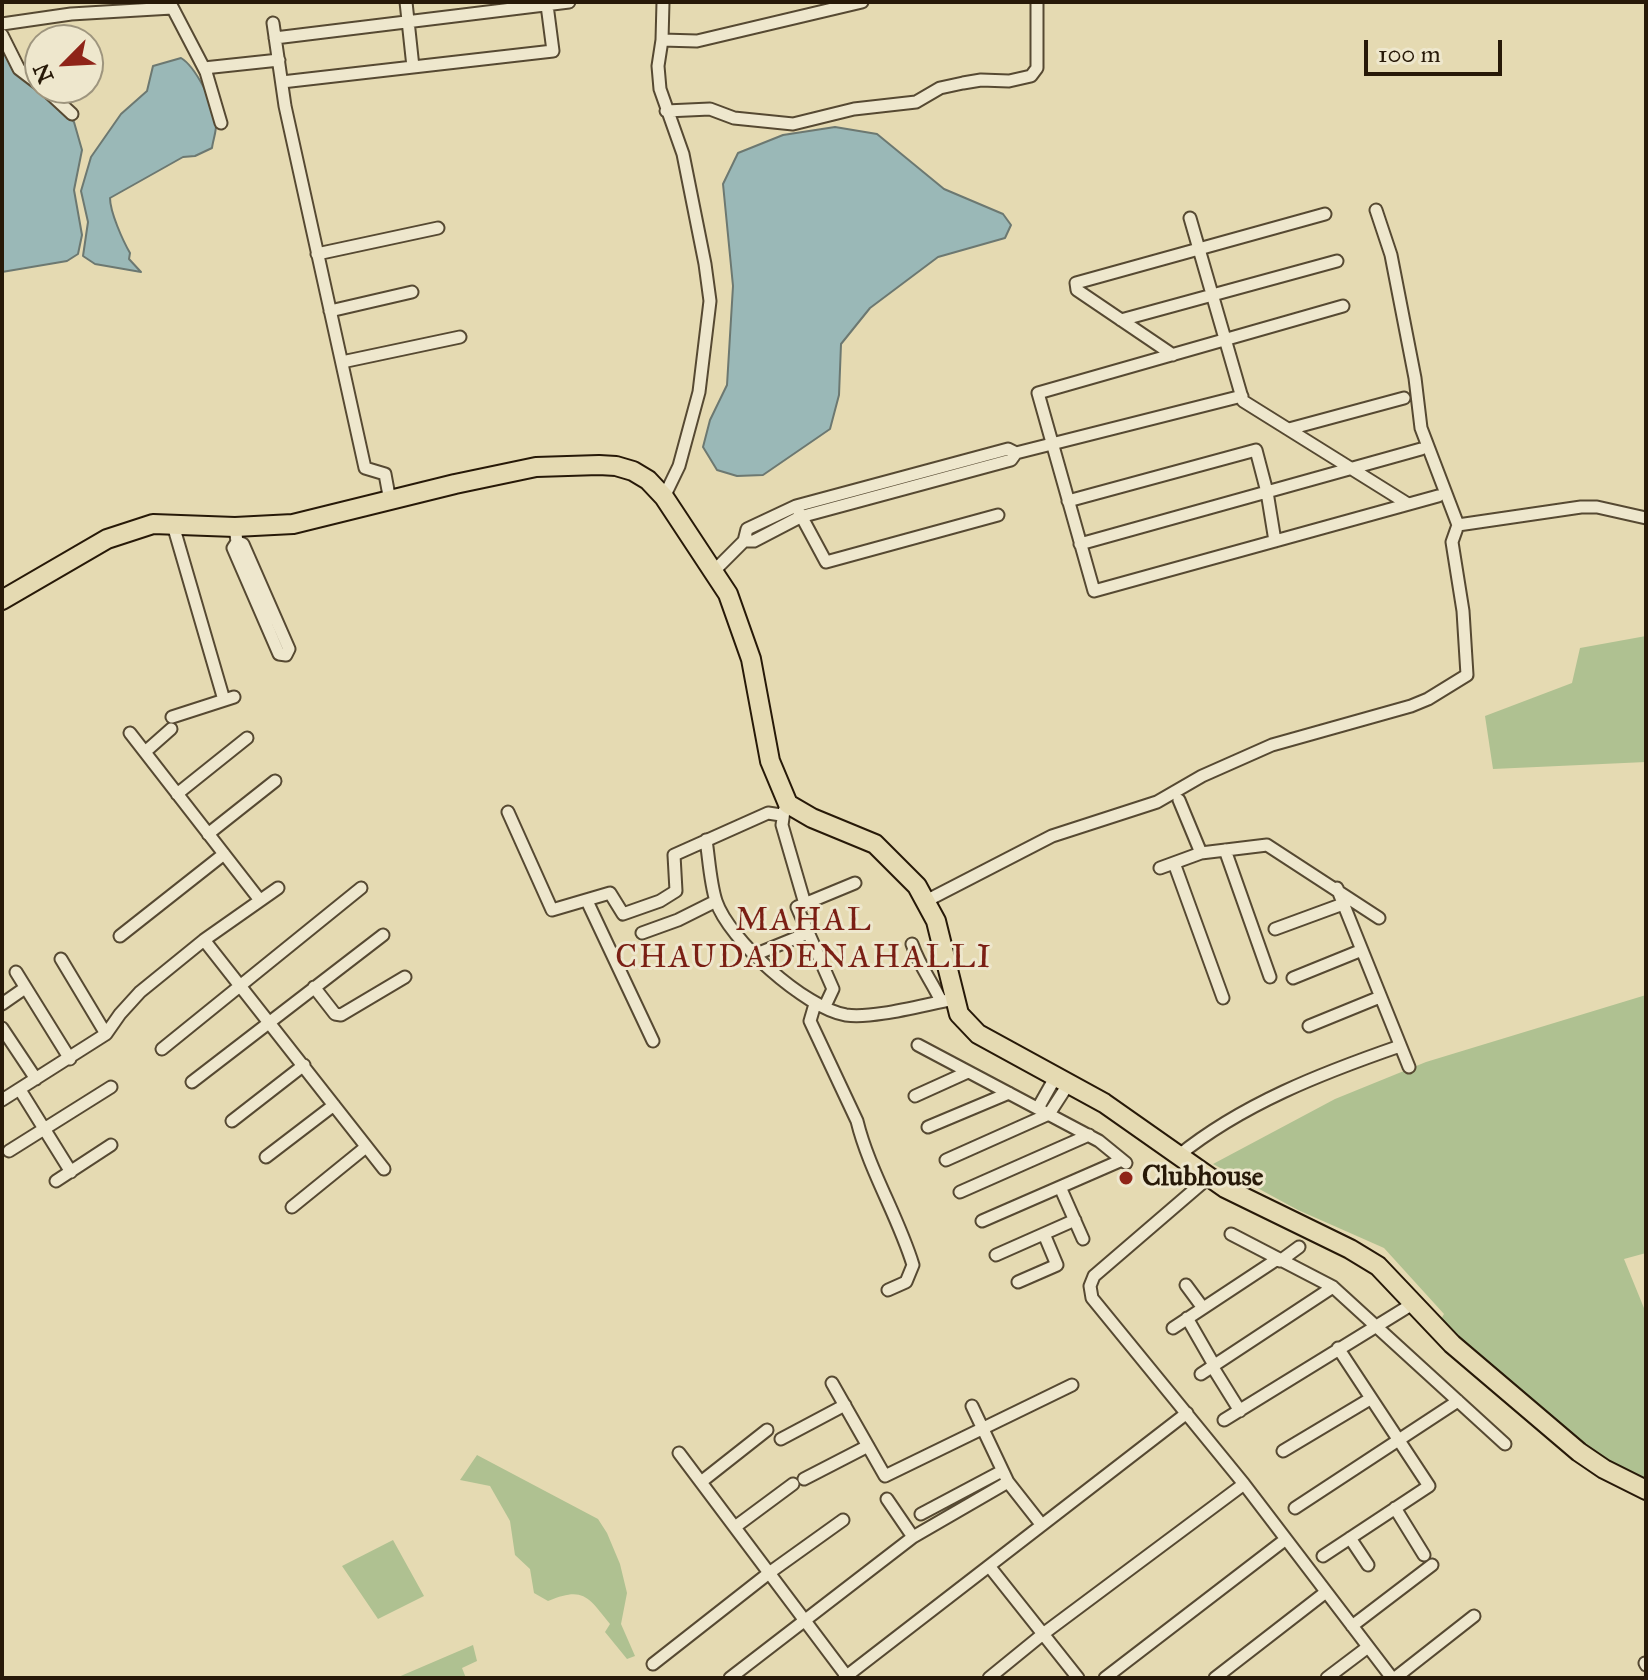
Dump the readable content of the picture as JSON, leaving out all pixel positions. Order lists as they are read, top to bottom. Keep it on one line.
{"districts":["MAHAL CHAUDADENAHALLI"],"places":["Clubhouse"],"scale_bar":"100 m","north":"bottom left"}
